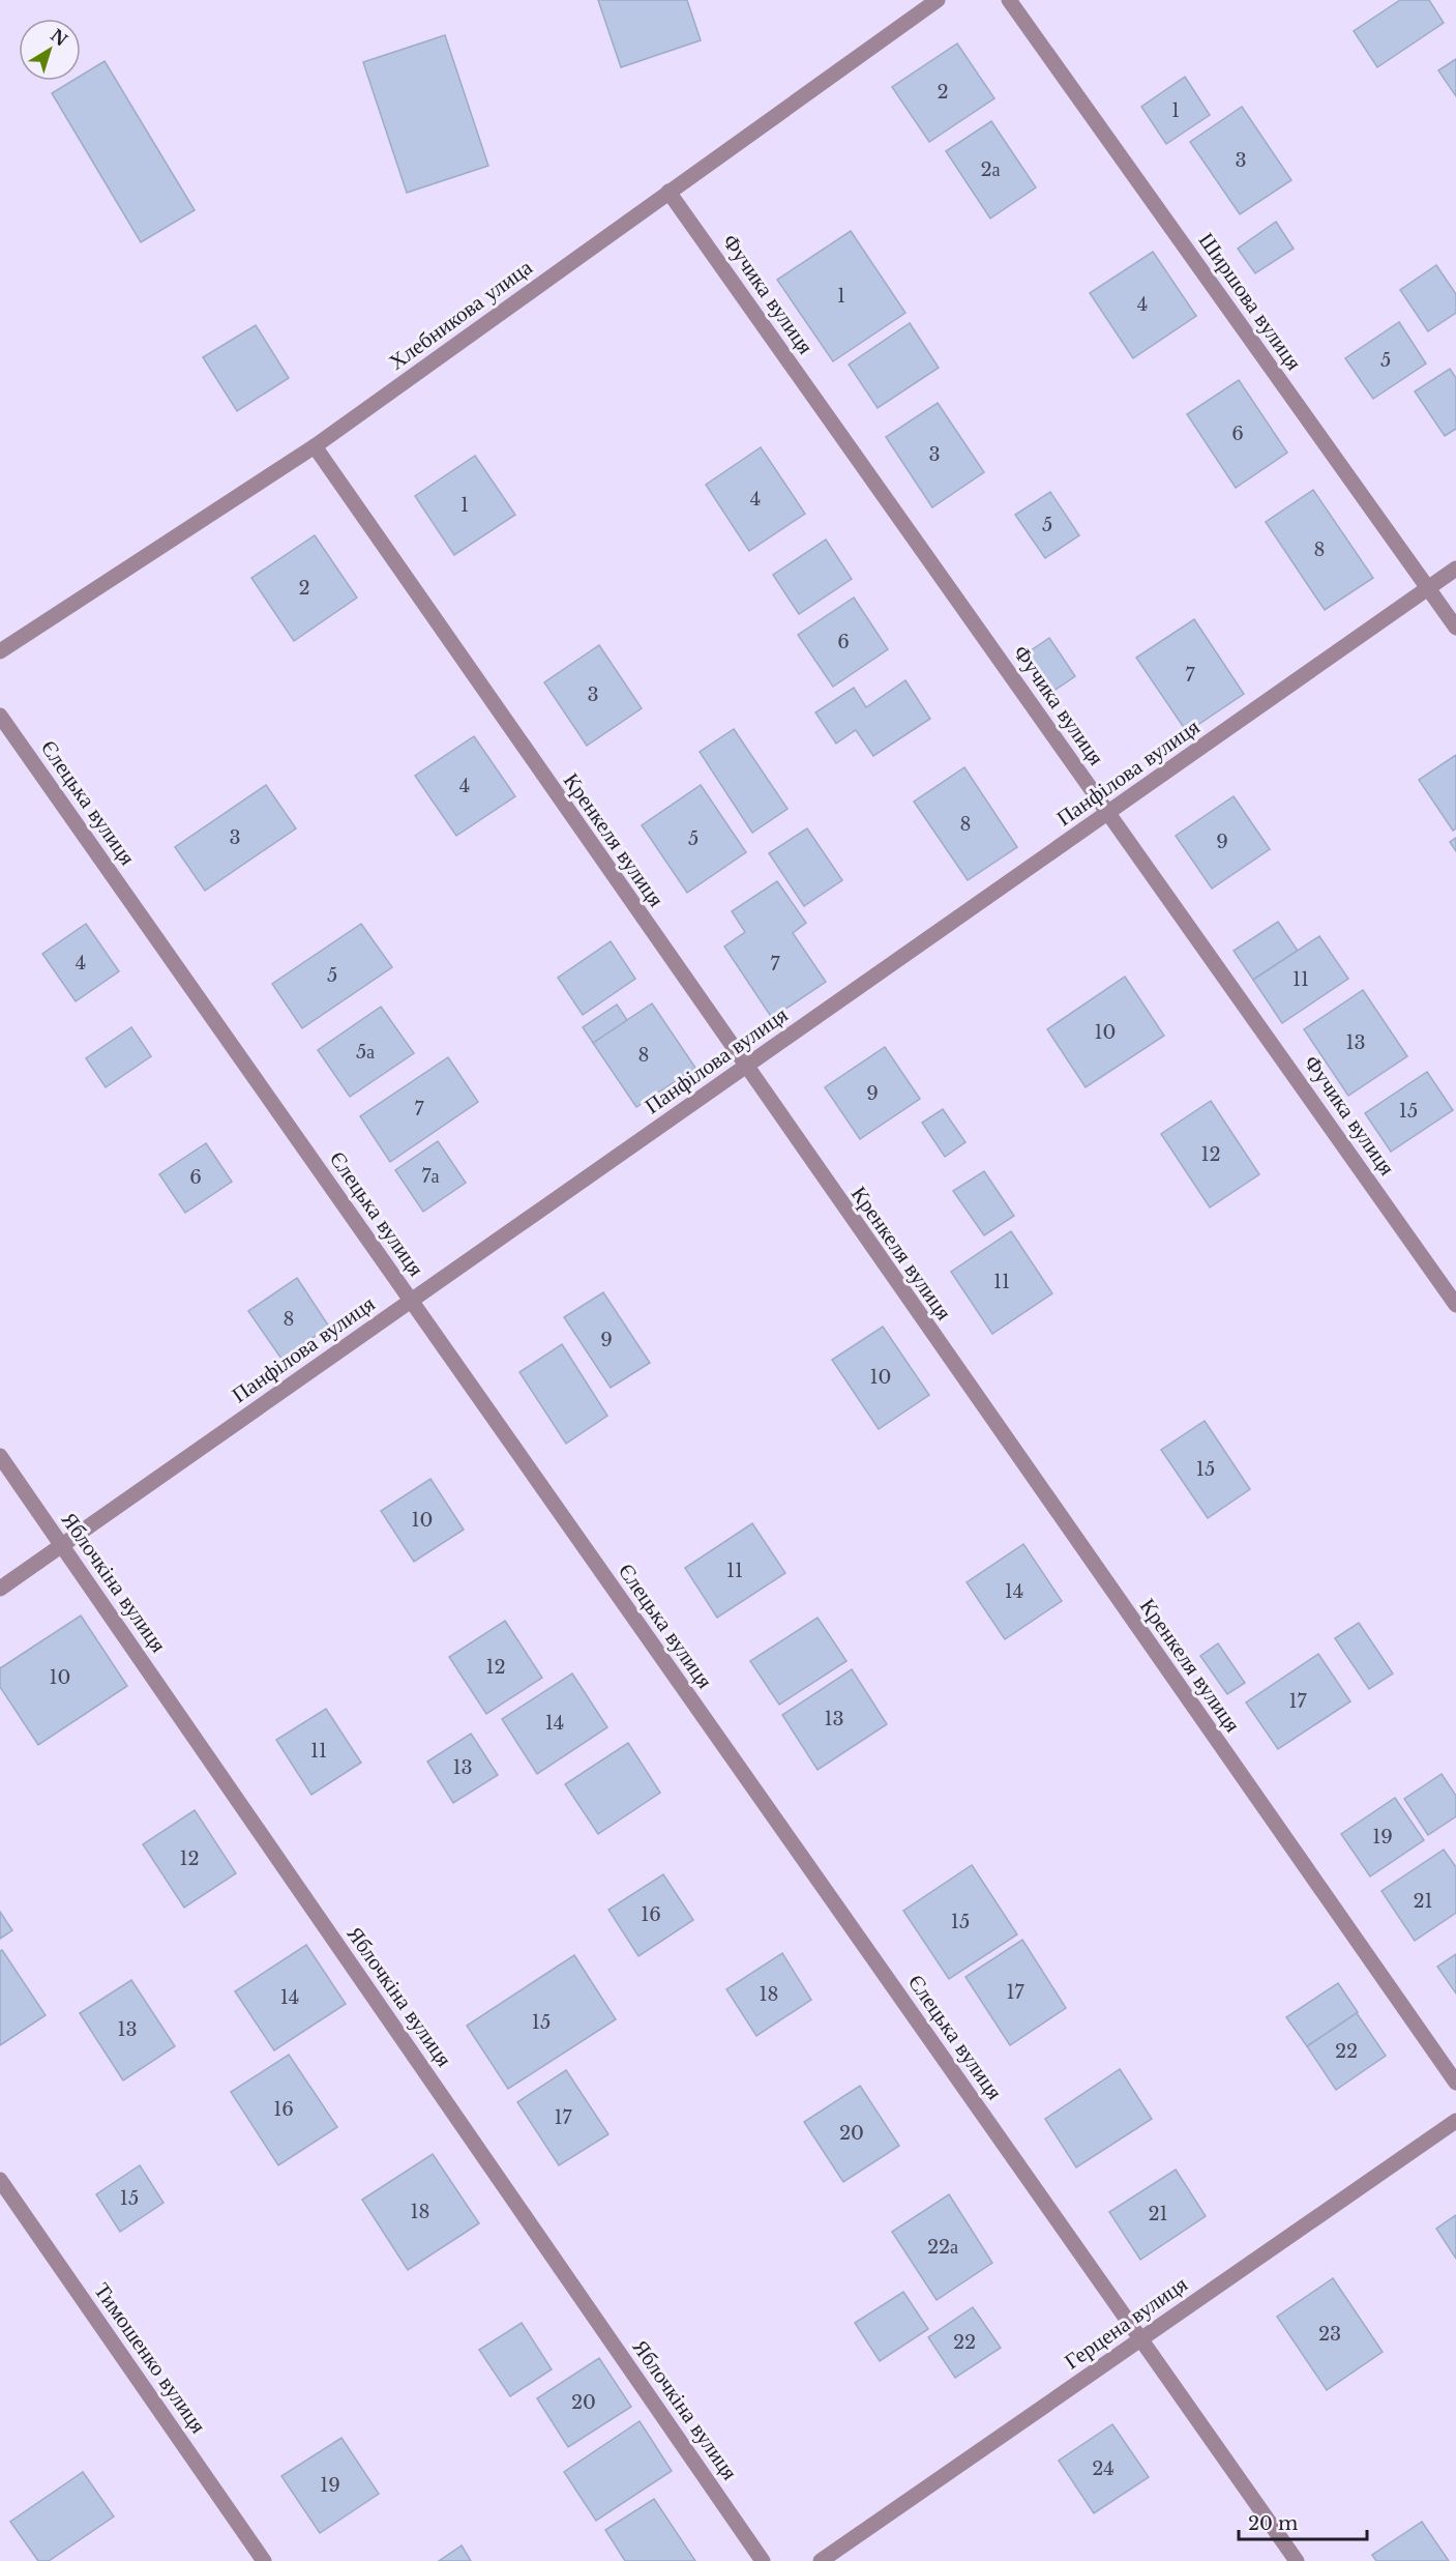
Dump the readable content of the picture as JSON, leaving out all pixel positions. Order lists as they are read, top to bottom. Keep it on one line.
{"streets":{"street":["Фучика вулиця","Ширшова вулиця","Хлебникова улица","Панфілова вулиця","Єлецька вулиця","Кренкеля вулиця","Яблочкіна вулиця","Герцена вулиця","Тимошенко вулиця"]},"crossings":[["Фучика вулиця","Хлебникова улица"],["Фучика вулиця","Панфілова вулиця"],["Ширшова вулиця","Панфілова вулиця"],["Хлебникова улица","Кренкеля вулиця"],["Панфілова вулиця","Єлецька вулиця"],["Панфілова вулиця","Кренкеля вулиця"],["Панфілова вулиця","Яблочкіна вулиця"],["Єлецька вулиця","Герцена вулиця"]],"house_numbers":["2","1","3","2а","1","4","5","6","3","4","1","5","8","2","6","7","3","4","8","3","5","9","4","7","5","11","10","13","5а","8","9","7","15","12","7а","6","11","8","9","10","15","10","11","14","12","10","17","13","14","11","13","19","12","21","16","15","17","18","14","15","13","22","16","17","20","15","18","21","22а","23","22","20","24","19"],"scale_bar":"20 m","north":"top right"}
